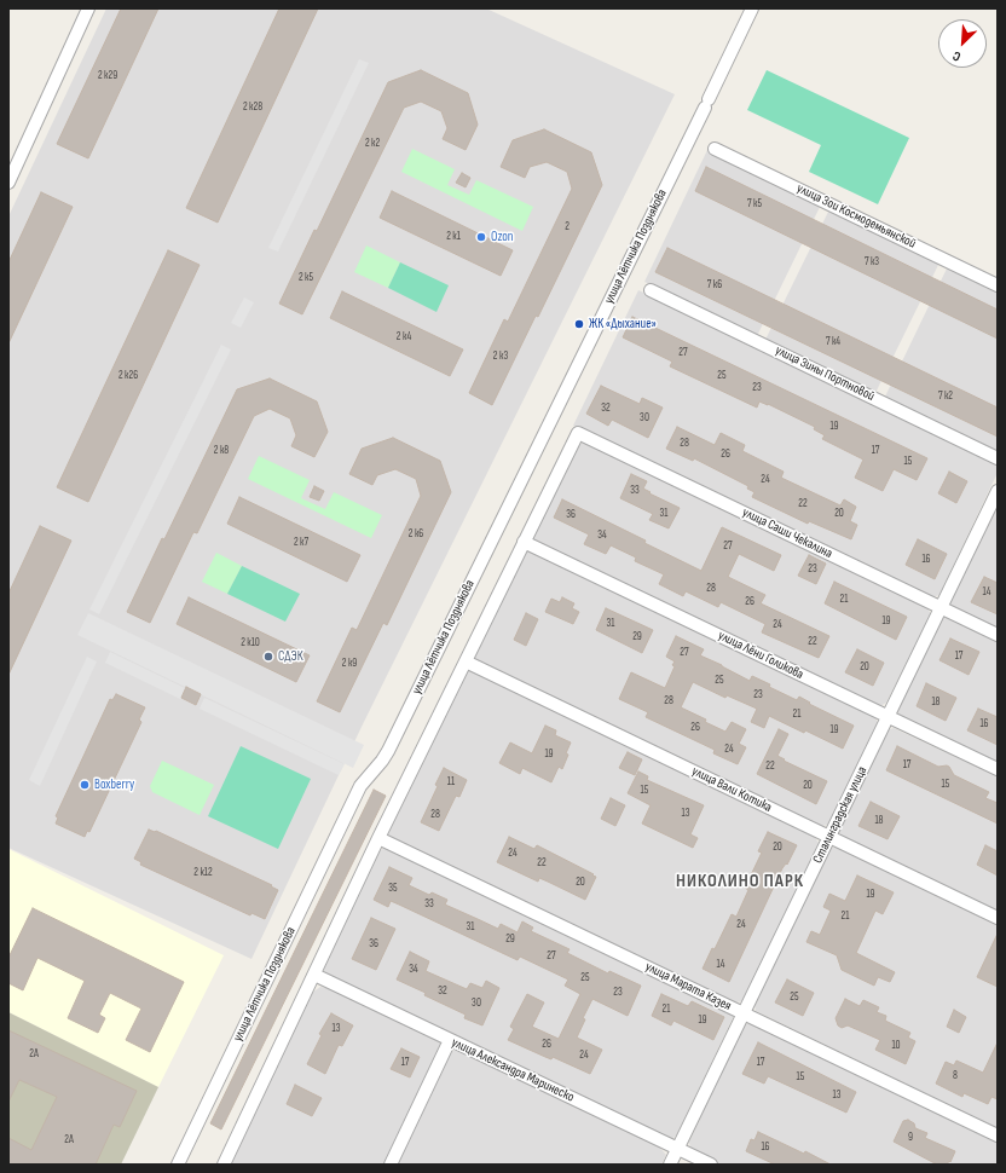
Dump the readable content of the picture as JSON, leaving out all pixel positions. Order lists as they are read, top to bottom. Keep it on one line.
{"streets":{"street":["улица Зои Космодемьянской","улица Лётчика Позднякова","улица Зины Портновой","улица Саши Чекалина","улица Лёни Голикова","улица Вали Котика","Сталинградская улица","улица Марата Казея","улица Александра Маринеско"]},"crossings":[["улица Саши Чекалина","улица Лёни Голикова"],["улица Саши Чекалина","Сталинградская улица"],["улица Лёни Голикова","Сталинградская улица"],["улица Вали Котика","Сталинградская улица"],["Сталинградская улица","улица Марата Казея"],["Сталинградская улица","улица Александра Маринеско"]],"districts":["НИКОЛИНО ПАРК"],"places":["Ozon","ЖК «Дыхание»","СДЭК","Boxberry"],"house_numbers":["2 к29","2 к28","2 к2","7 к5","2","2 к1","7 к3","2 к5","7 к6","2 к4","7 к4","27","2 к3","2 к26","25","23","7 к2","32","30","19","28","2 к8","17","26","15","24","33","22","31","20","36","2 к6","34","2 к7","27","16","23","28","14","21","26","19","31","24","29","22","2 к10","27","17","2 к9","20","25","23","28","18","21","16","26","19","24","19","17","22","11","15","20","15","13","28","18","20","24","22","2 к12","20","35","19","33","21","24","31","29","36","27","14","34","25","32","23","25","30","21","19","13","26","10","2А","24","17","17","8","15","13","9","2А","16"],"north":"bottom left"}
